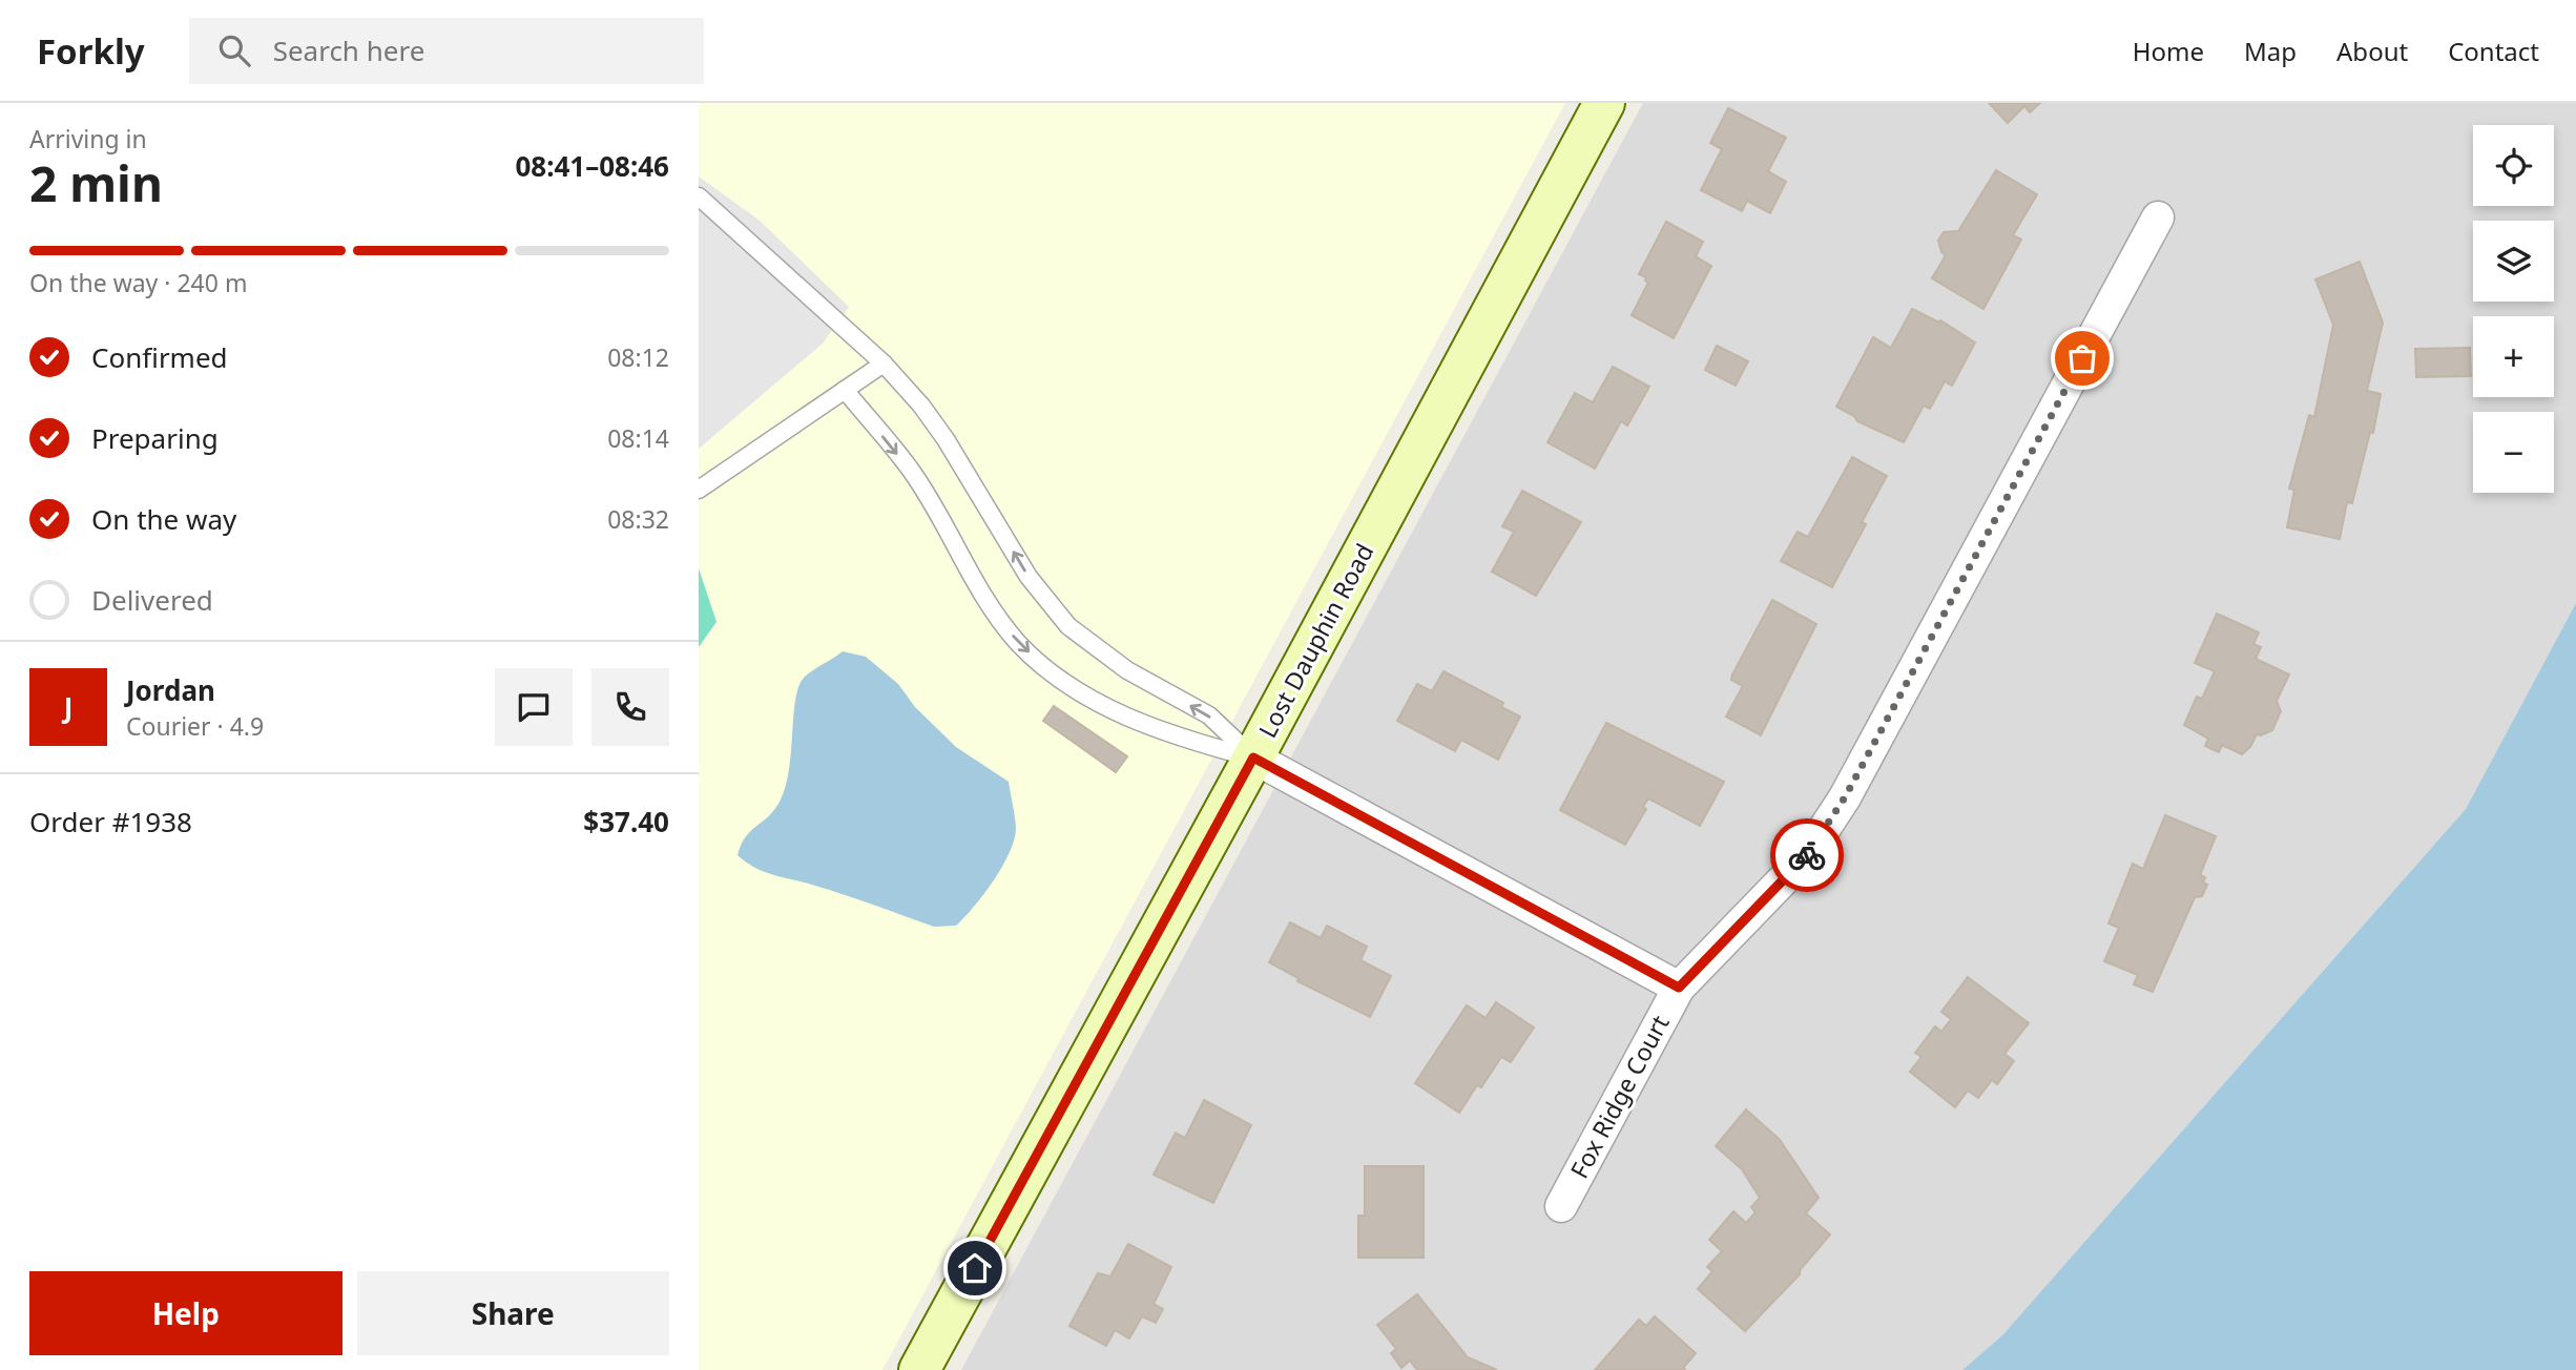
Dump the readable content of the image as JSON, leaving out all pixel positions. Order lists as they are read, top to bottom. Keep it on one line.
{"streets":{"main road":["Lost Dauphin Road"],"street":["Fox Ridge Court"]},"crossings":[["Lost Dauphin Road","Fox Ridge Court"]],"page":{"header":"Forkly","search":"Search here","nav":["Home","Map","About","Contact"],"heading":["2 min","Arriving in","08:41–08:46"],"panel":["Jordan","Courier · 4.9","Order #1938","$37.40"],"map_buttons":["+","−"],"bar":"On the way · 240 m","list":[["Confirmed","08:12"],["Preparing","08:14"],["On the way","08:32"],"Delivered"],"round":"J","buttons":["Help","Share"]}}
